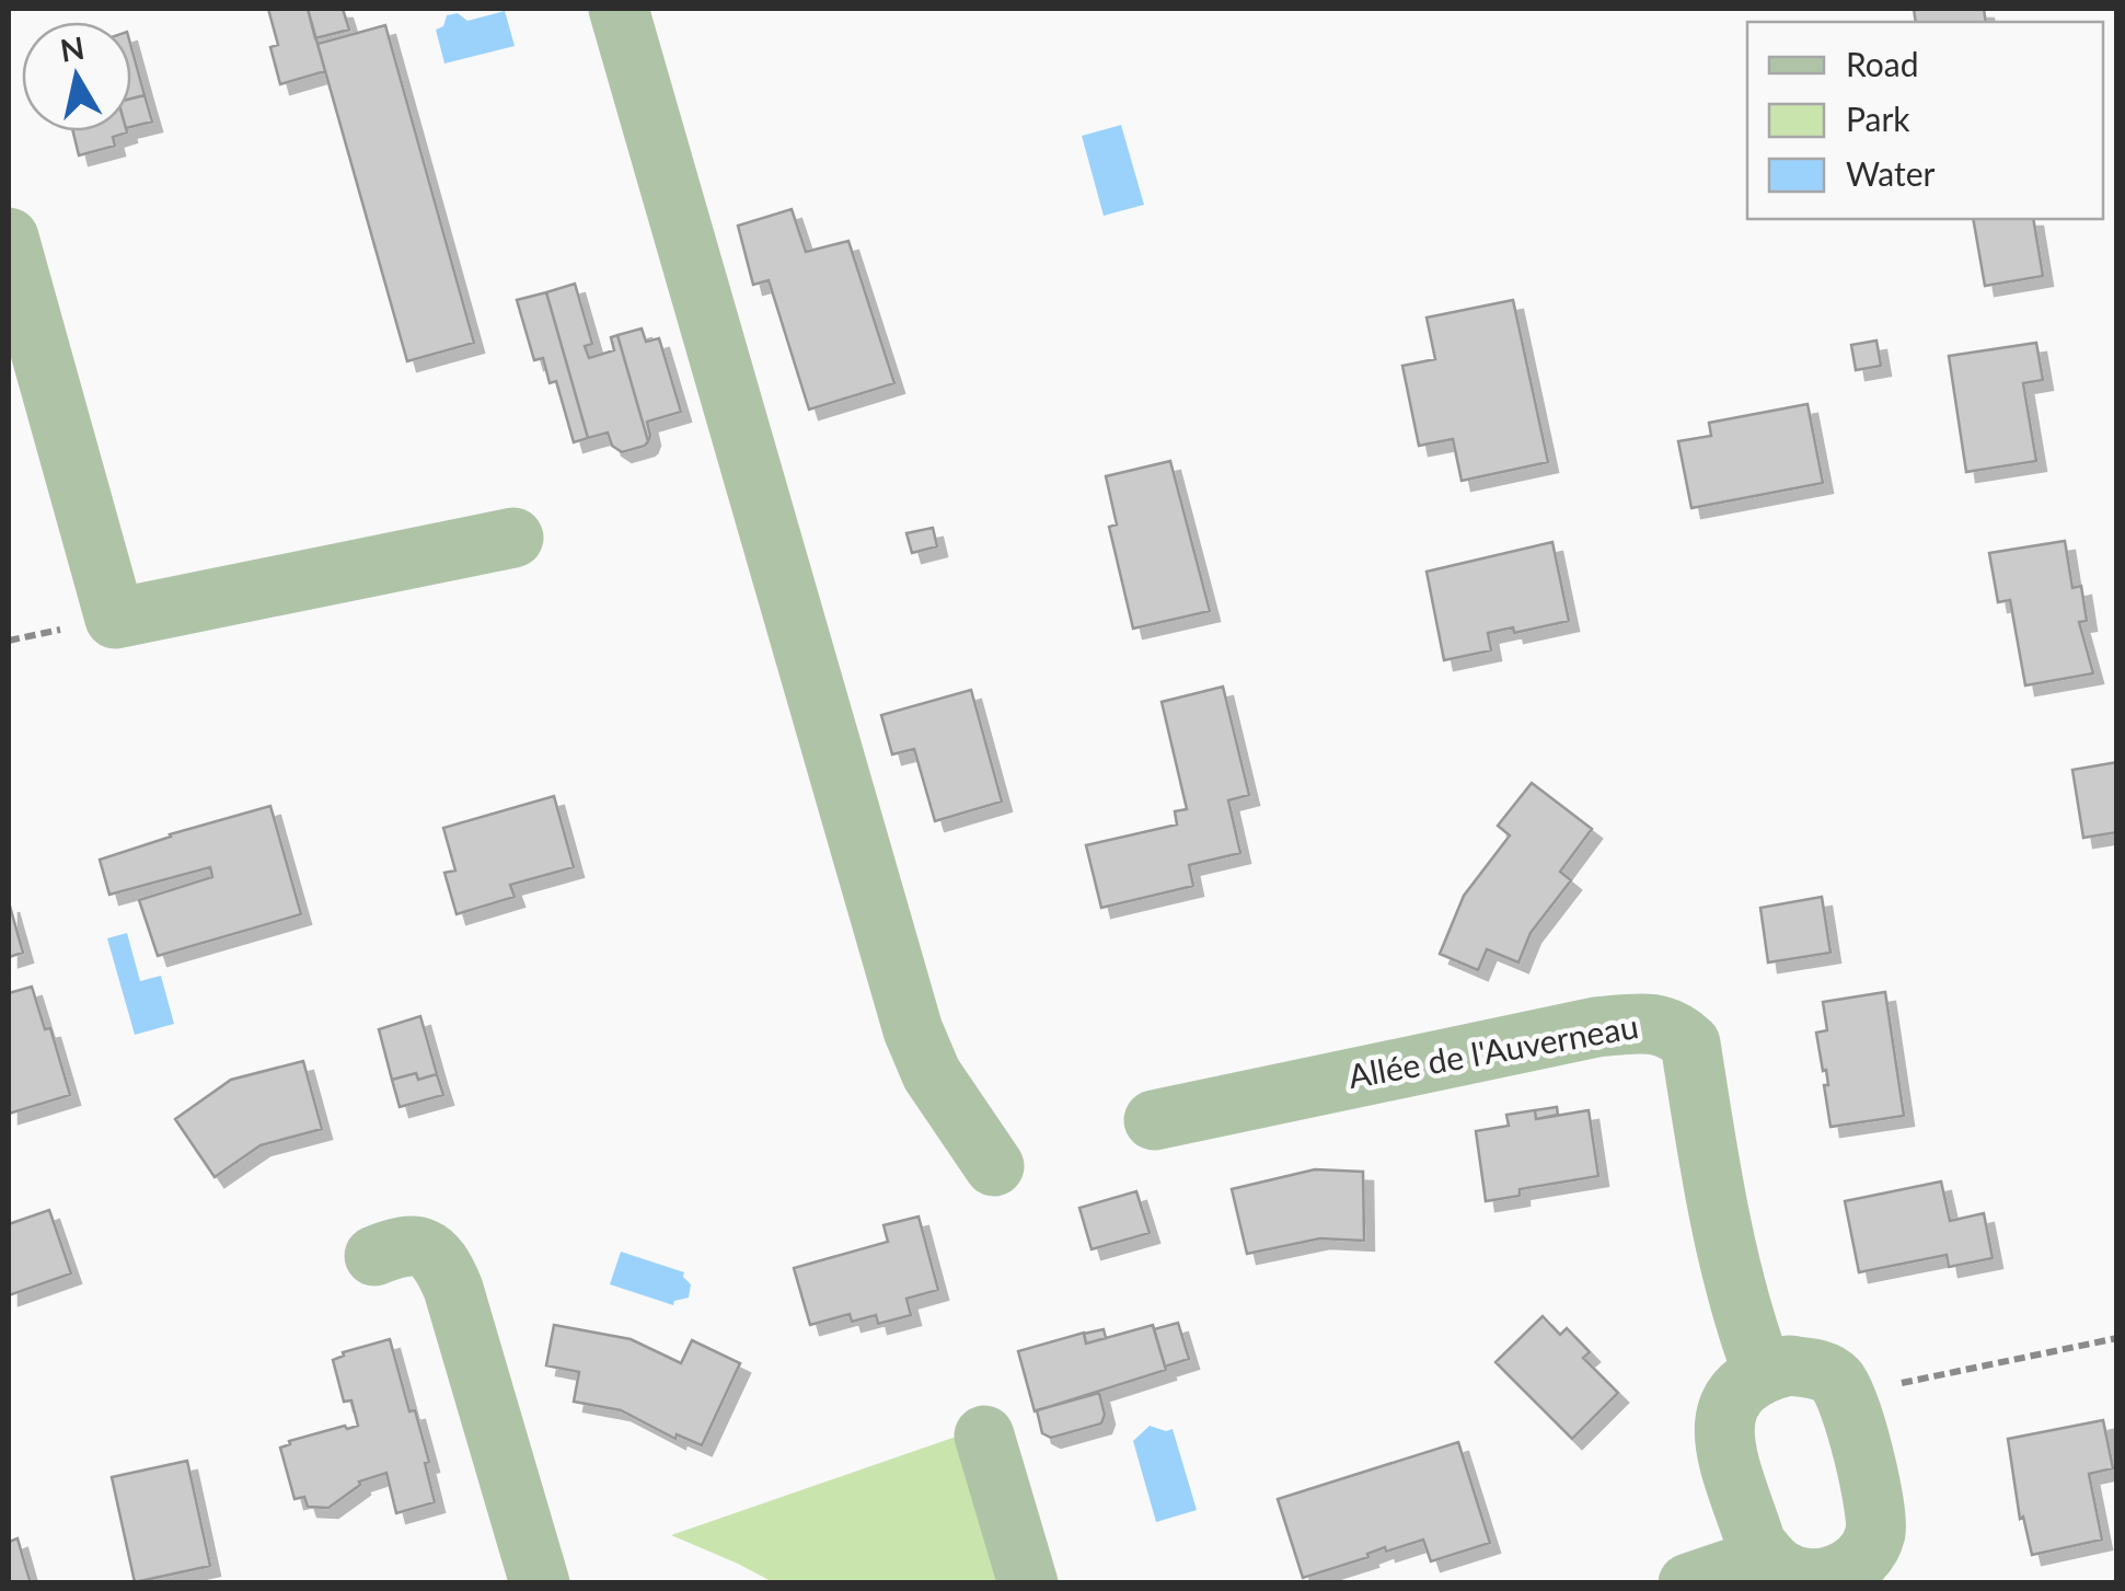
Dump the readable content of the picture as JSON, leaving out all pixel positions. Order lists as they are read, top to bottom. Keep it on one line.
{"streets":{"street":["Allée de l'Auverneau"]},"legend":["Road","Park","Water"],"north":"top"}
